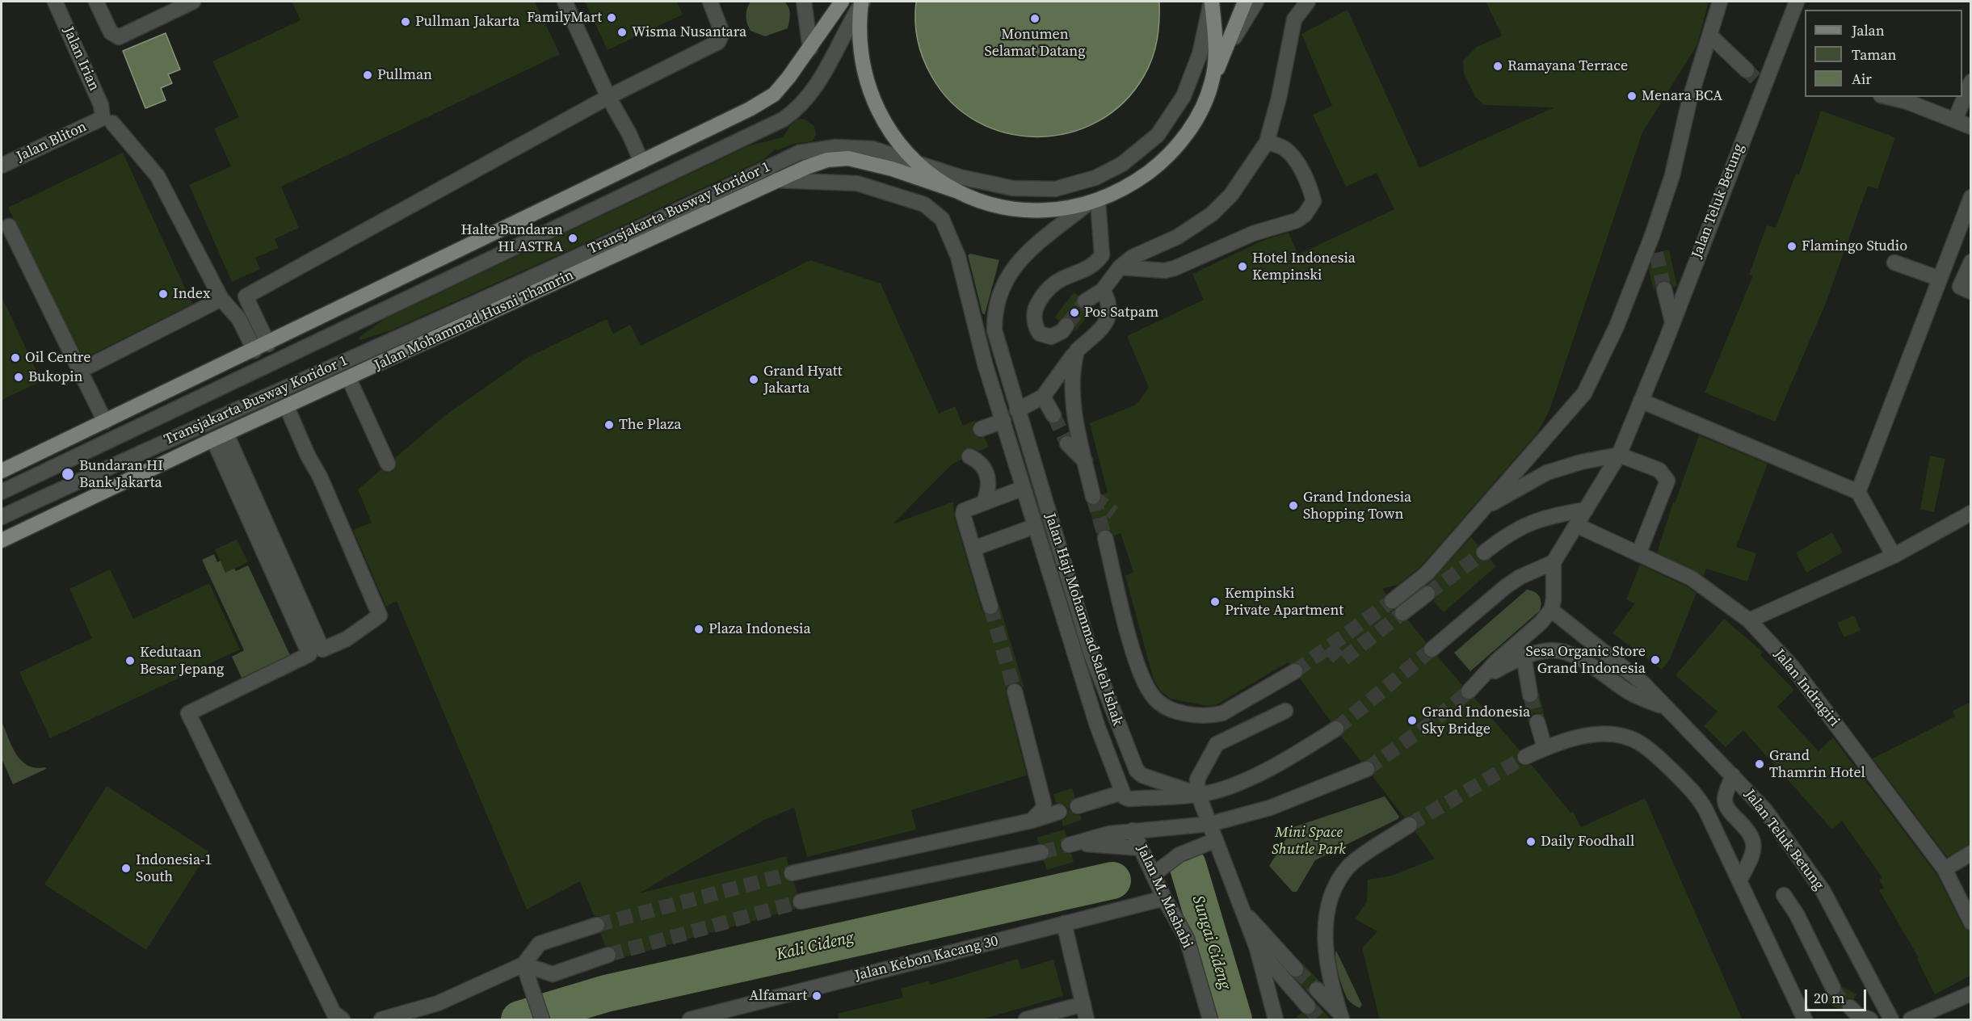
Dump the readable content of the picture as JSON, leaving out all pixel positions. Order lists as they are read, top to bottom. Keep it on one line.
{"streets":{"main road":["Jalan Mohammad Husni Thamrin"],"street":["Jalan Irian","Jalan Bliton","Jalan Teluk Betung","Transjakarta Busway Koridor 1","Jalan Haji Mohammad Saleh Ishak","Jalan Indragiri","Jalan M. Mashabi","Jalan Kebon Kacang 30"]},"crossings":[["Jalan Irian","Jalan Bliton"],["Jalan Teluk Betung","Jalan Indragiri"],["Jalan Mohammad Husni Thamrin","Jalan Haji Mohammad Saleh Ishak"],["Jalan M. Mashabi","Jalan Kebon Kacang 30"]],"water":["Sungai Cideng","Kali Cideng"],"parks":["Mini Space Shuttle Park"],"places":["FamilyMart","Monumen Selamat Datang","Pullman Jakarta","Wisma Nusantara","Ramayana Terrace","Pullman","Menara BCA","Halte Bundaran HI ASTRA","Flamingo Studio","Hotel Indonesia Kempinski","Index","Pos Satpam","Oil Centre","Bukopin","Grand Hyatt Jakarta","The Plaza","Bundaran HI Bank Jakarta","Grand Indonesia Shopping Town","Kempinski Private Apartment","Plaza Indonesia","Sesa Organic Store Grand Indonesia","Kedutaan Besar Jepang","Grand Indonesia Sky Bridge","Grand Thamrin Hotel","Daily Foodhall","Indonesia-1 South","Alfamart"],"legend":["Jalan","Taman","Air"],"scale_bar":"20 m"}
